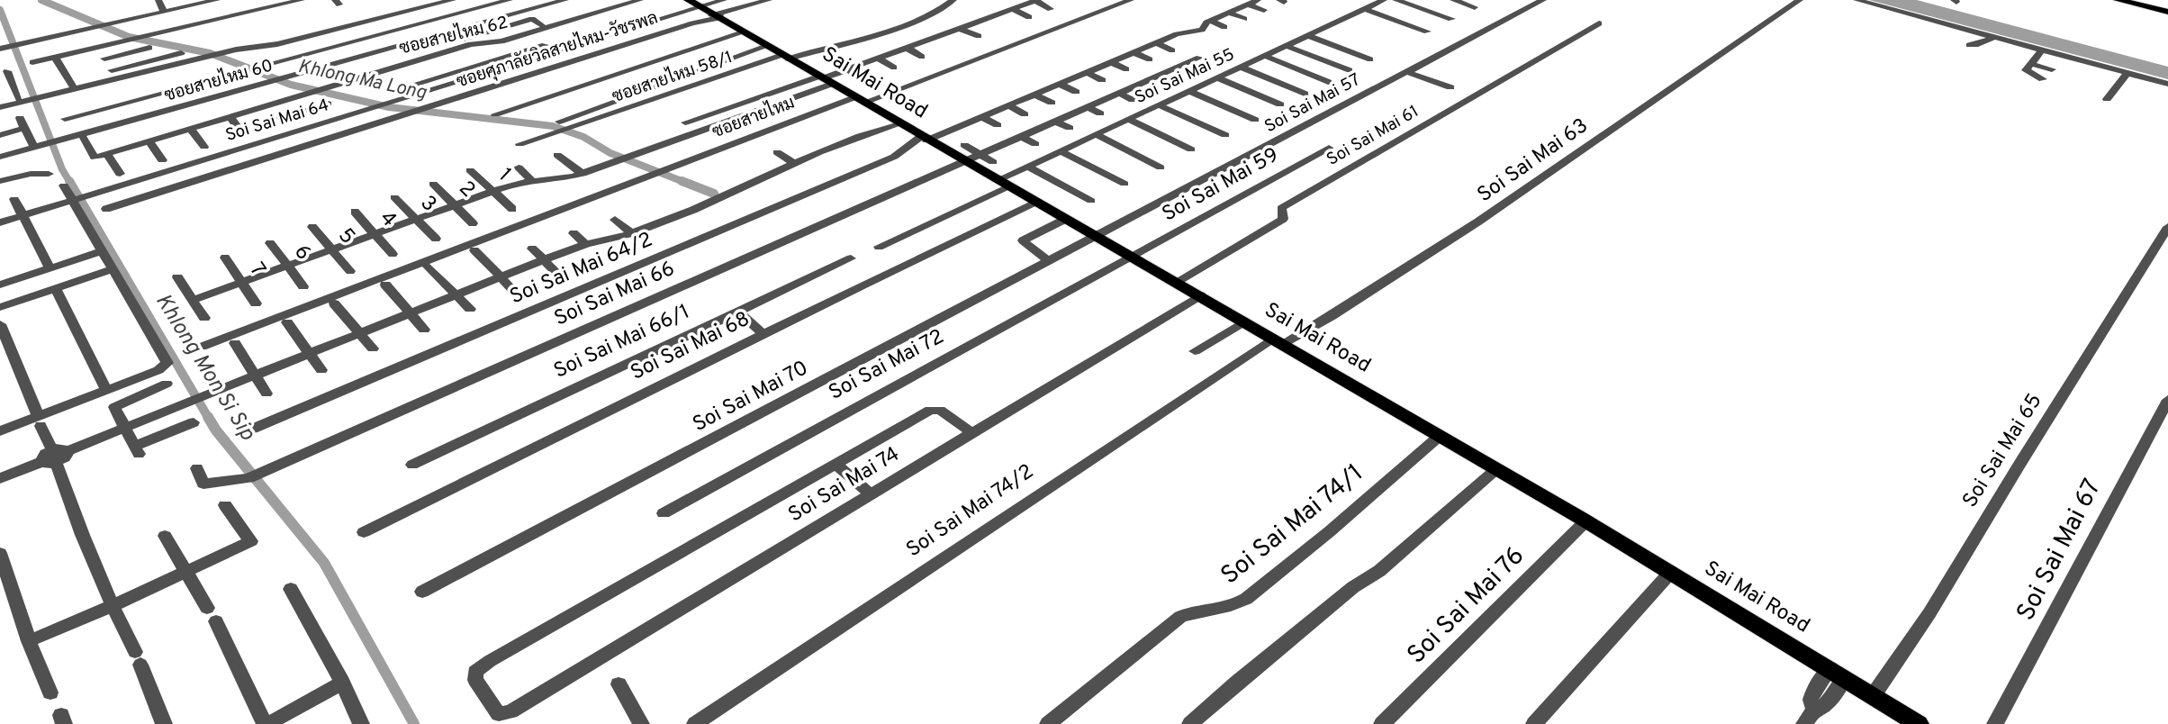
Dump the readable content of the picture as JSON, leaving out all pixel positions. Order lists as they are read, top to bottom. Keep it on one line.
{"streets":{"main road":["Sai Mai Road"],"street":["ซอยสายไหม 62","ซอยศุภาลัยวิลสายไหม-วัชรพล","Soi Sai Mai 55","ซอยสายไหม 58/1","ซอยสายไหม 60","Soi Sai Mai 57","ซอยสายไหม","Soi Sai Mai 64","Soi Sai Mai 61","Soi Sai Mai 63","1","Soi Sai Mai 59","2","3","4","5","6","Soi Sai Mai 64/2","7","Soi Sai Mai 66","Soi Sai Mai 66/1","Soi Sai Mai 68","Soi Sai Mai 72","Soi Sai Mai 70","Soi Sai Mai 65","Soi Sai Mai 74","Soi Sai Mai 74/2","Soi Sai Mai 74/1","Soi Sai Mai 67","Soi Sai Mai 76"]},"crossings":[["ซอยศุภาลัยวิลสายไหม-วัชรพล","Sai Mai Road"],["ซอยศุภาลัยวิลสายไหม-วัชรพล","Soi Sai Mai 64"],["Soi Sai Mai 55","Sai Mai Road"],["ซอยสายไหม 58/1","Sai Mai Road"],["Sai Mai Road","Soi Sai Mai 57"],["Sai Mai Road","ซอยสายไหม"],["Sai Mai Road","Soi Sai Mai 64"],["Sai Mai Road","Soi Sai Mai 61"],["Sai Mai Road","Soi Sai Mai 63"],["Sai Mai Road","Soi Sai Mai 59"],["Sai Mai Road","Soi Sai Mai 64/2"],["Sai Mai Road","Soi Sai Mai 66"],["Sai Mai Road","Soi Sai Mai 68"],["Sai Mai Road","Soi Sai Mai 72"],["Sai Mai Road","Soi Sai Mai 70"],["Sai Mai Road","Soi Sai Mai 65"],["Sai Mai Road","Soi Sai Mai 74"],["Sai Mai Road","Soi Sai Mai 74/2"],["Sai Mai Road","Soi Sai Mai 74/1"],["Sai Mai Road","Soi Sai Mai 76"],["Soi Sai Mai 57","Soi Sai Mai 70"],["Soi Sai Mai 63","Soi Sai Mai 74/2"],["Soi Sai Mai 59","Soi Sai Mai 72"]],"water":["Khlong Ma Long","Khlong Mon Si Sip"]}
